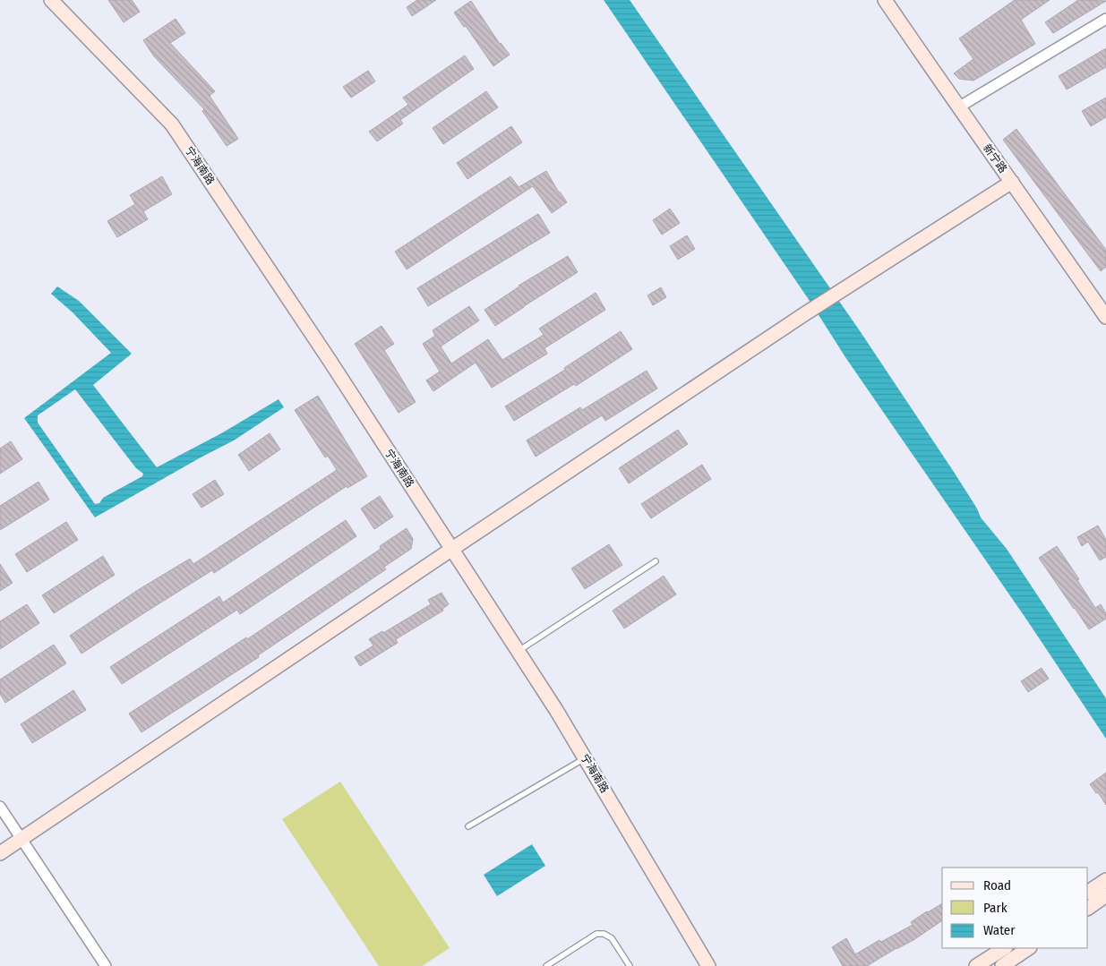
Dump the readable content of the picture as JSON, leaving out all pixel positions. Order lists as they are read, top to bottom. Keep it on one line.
{"streets":{"street":["新宁路","宁海南路"]},"legend":["Road","Park","Water"]}
